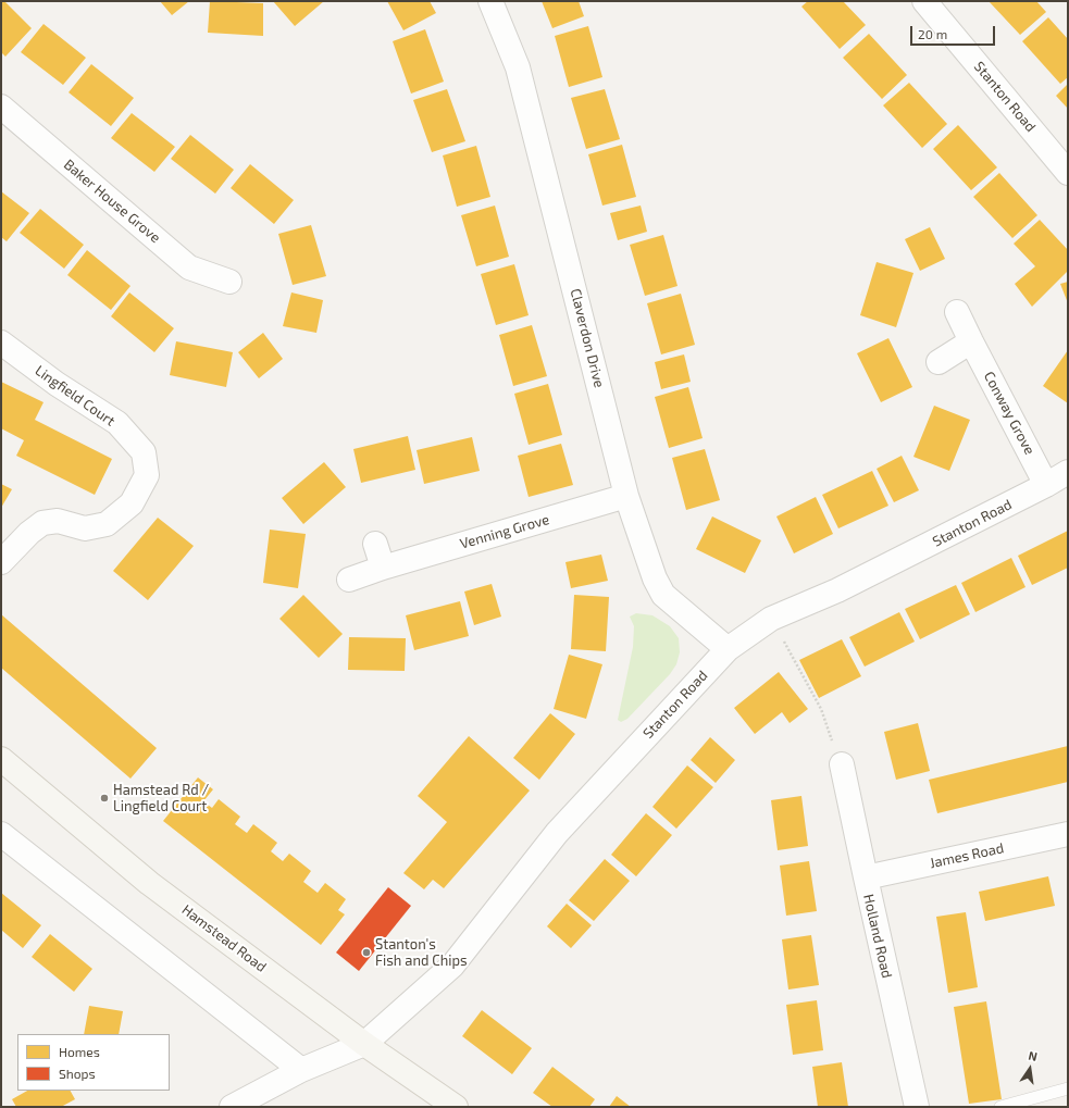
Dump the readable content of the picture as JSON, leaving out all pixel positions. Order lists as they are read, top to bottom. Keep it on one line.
{"streets":{"main road":["Hamstead Road"],"street":["Stanton Road","Baker House Grove","Claverdon Drive","Lingfield Court","Conway Grove","Venning Grove","James Road","Holland Road"]},"crossings":[["Stanton Road","Claverdon Drive"],["Stanton Road","Conway Grove"],["Stanton Road","Hamstead Road"],["Claverdon Drive","Venning Grove"],["James Road","Holland Road"]],"places":["Hamstead Rd / Lingfield Court","Stanton's Fish and Chips"],"legend":["Homes","Shops"],"scale_bar":"20 m","north":"top"}
